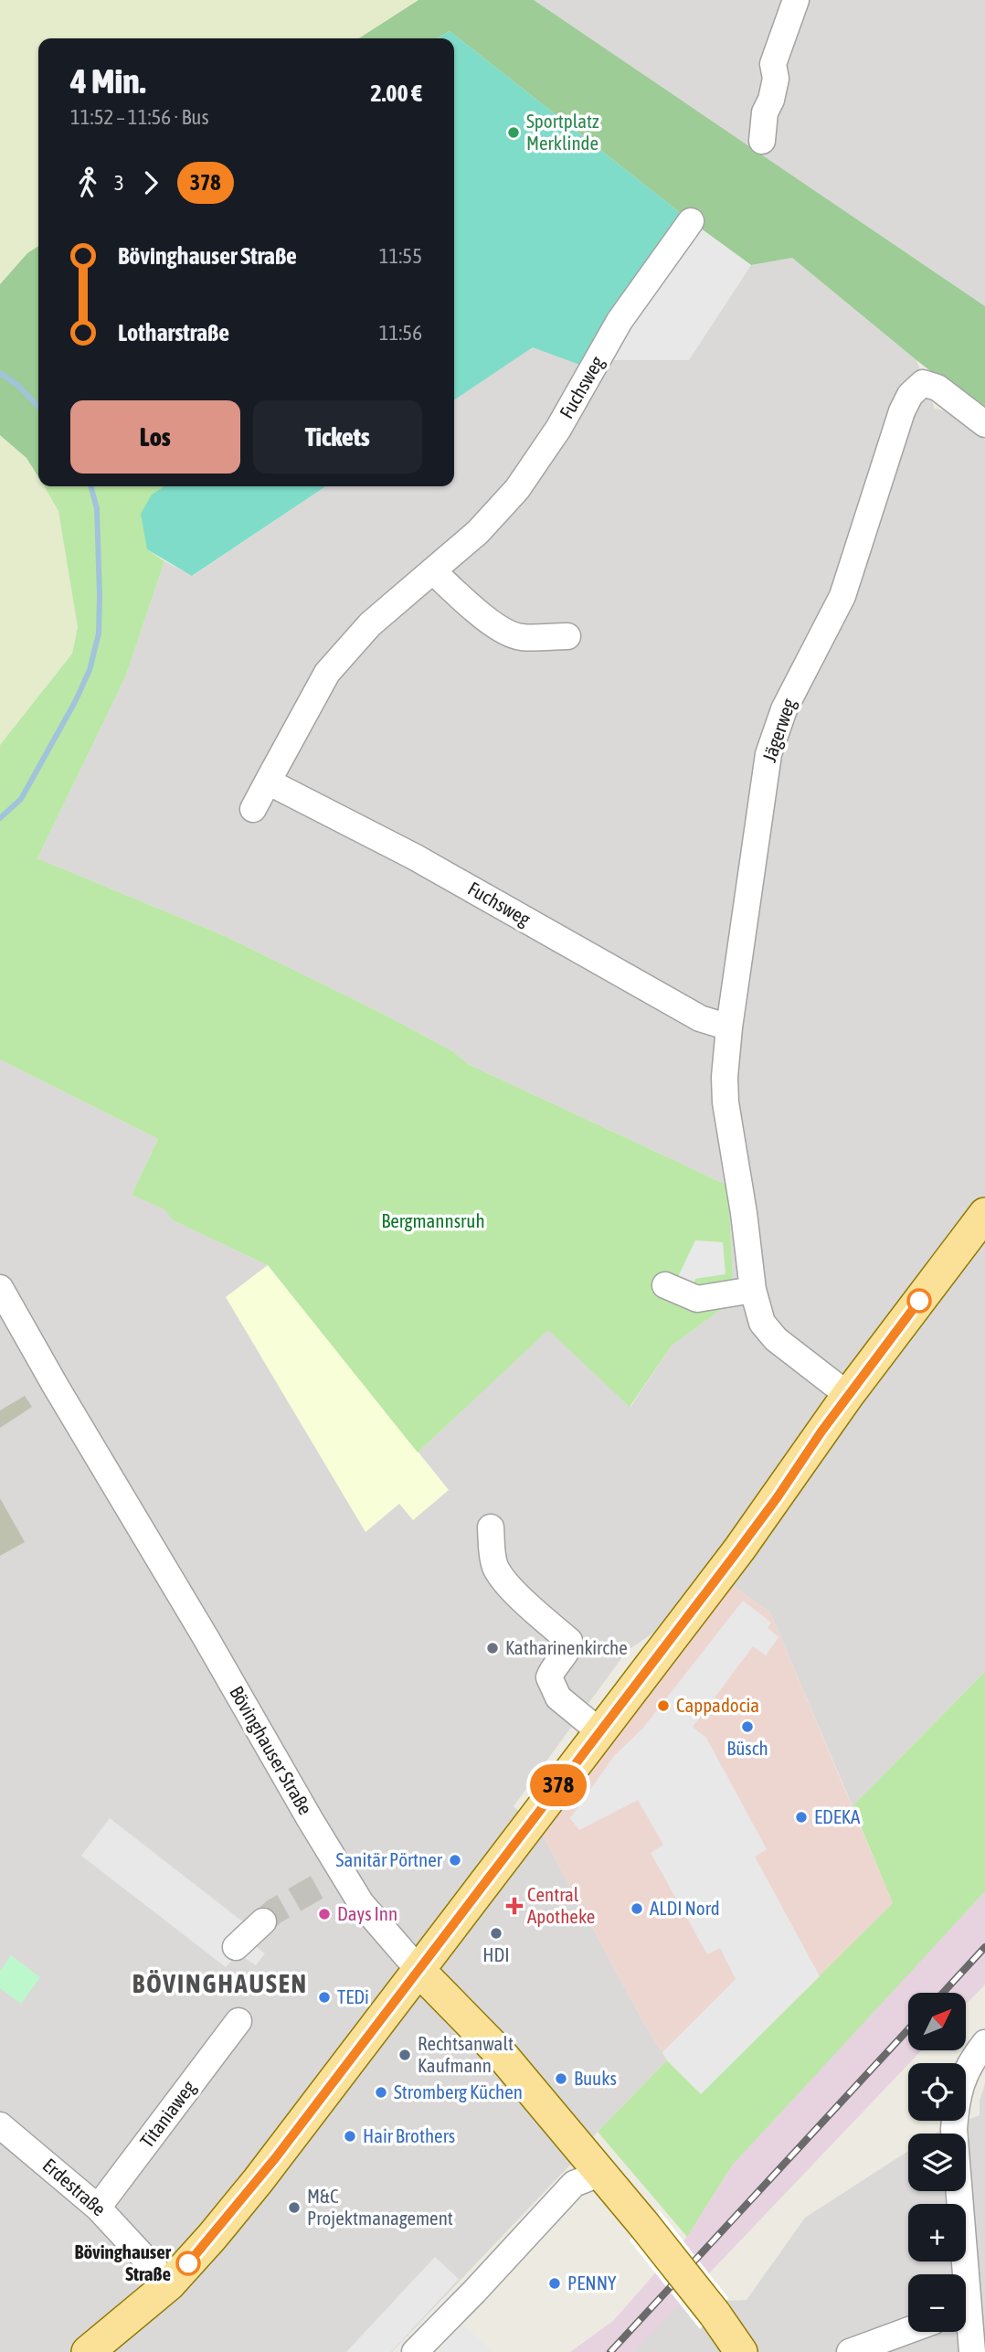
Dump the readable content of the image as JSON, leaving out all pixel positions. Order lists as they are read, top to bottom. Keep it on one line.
{"streets":{"main road":["Bövinghauser Straße"],"street":["Fuchsweg","Jägerweg","Titaniaweg","Erdestraße"]},"crossings":[["Fuchsweg","Jägerweg"],["Titaniaweg","Erdestraße"]],"districts":["BÖVINGHAUSEN"],"parks":["Bergmannsruh"],"places":{"other":["Sportplatz Merklinde","Katharinenkirche","Cappadocia","Büsch","EDEKA","Sanitär Pörtner","ALDI Nord","Days Inn","HDI","TEDi","Rechtsanwalt Kaufmann","Buuks","Stromberg Küchen","Hair Brothers","M&C Projektmanagement","Bövinghauser Straße","PENNY"],"health":["Central Apotheke"]},"lines":["bus line 378"],"north":"top right","page":{"on_map":"378","heading":["4 Min.","11:52 – 11:56 · Bus","2.00 €"],"legs":["3","378"],"list":[{"name":"Bövinghauser Straße","value":"11:55"},{"name":"Lotharstraße","value":"11:56"}],"buttons":["Los","Tickets"],"map_buttons":["+","−"]}}
